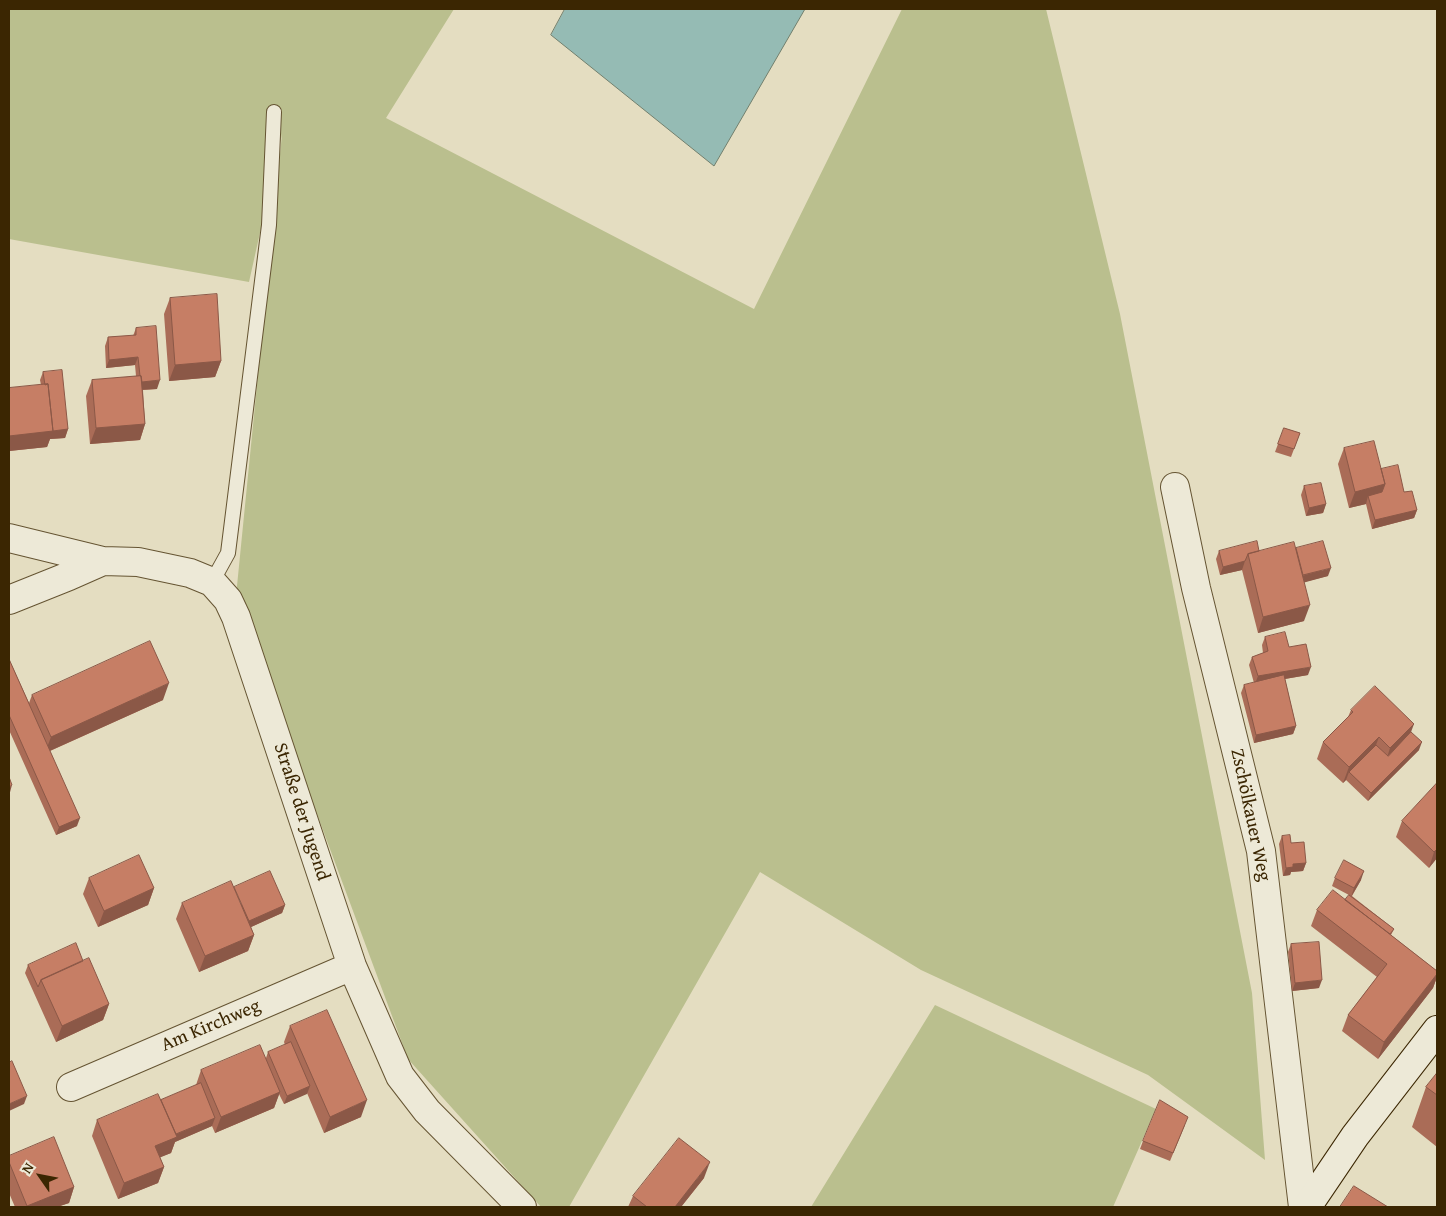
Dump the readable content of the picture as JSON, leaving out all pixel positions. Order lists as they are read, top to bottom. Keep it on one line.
{"streets":{"street":["Straße der Jugend","Zschölkauer Weg","Am Kirchweg"]},"crossings":[["Straße der Jugend","Am Kirchweg"]],"north":"top left"}
